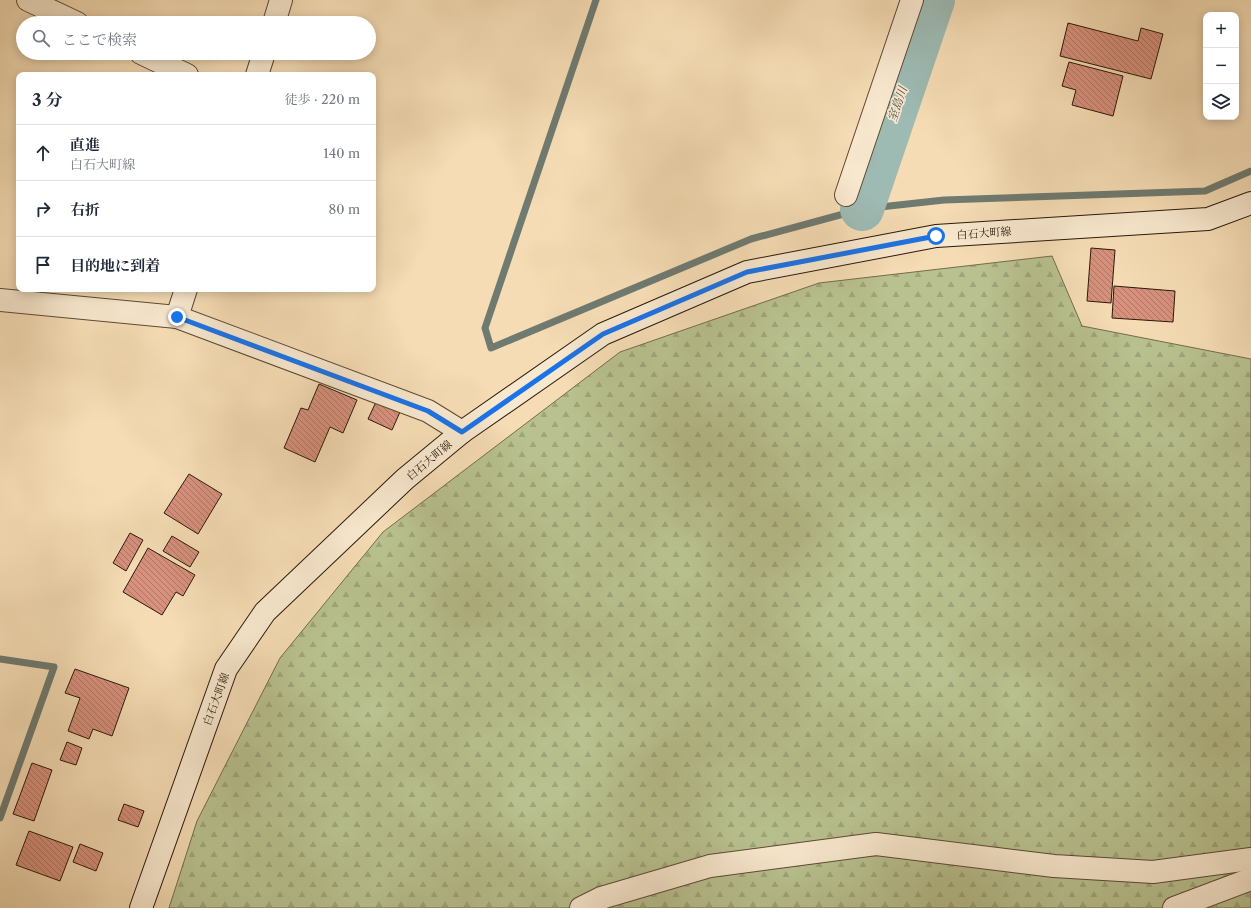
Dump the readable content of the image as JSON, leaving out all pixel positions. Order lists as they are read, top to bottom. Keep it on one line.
{"streets":{"street":["白石大町線"]},"water":["室島川"],"page":{"map_buttons":["+","−"],"search":"ここで検索","heading":["3 分","徒歩 · 220 m"],"list":[["直進","白石大町線","140 m"],["右折","80 m"],"目的地に到着"]}}
